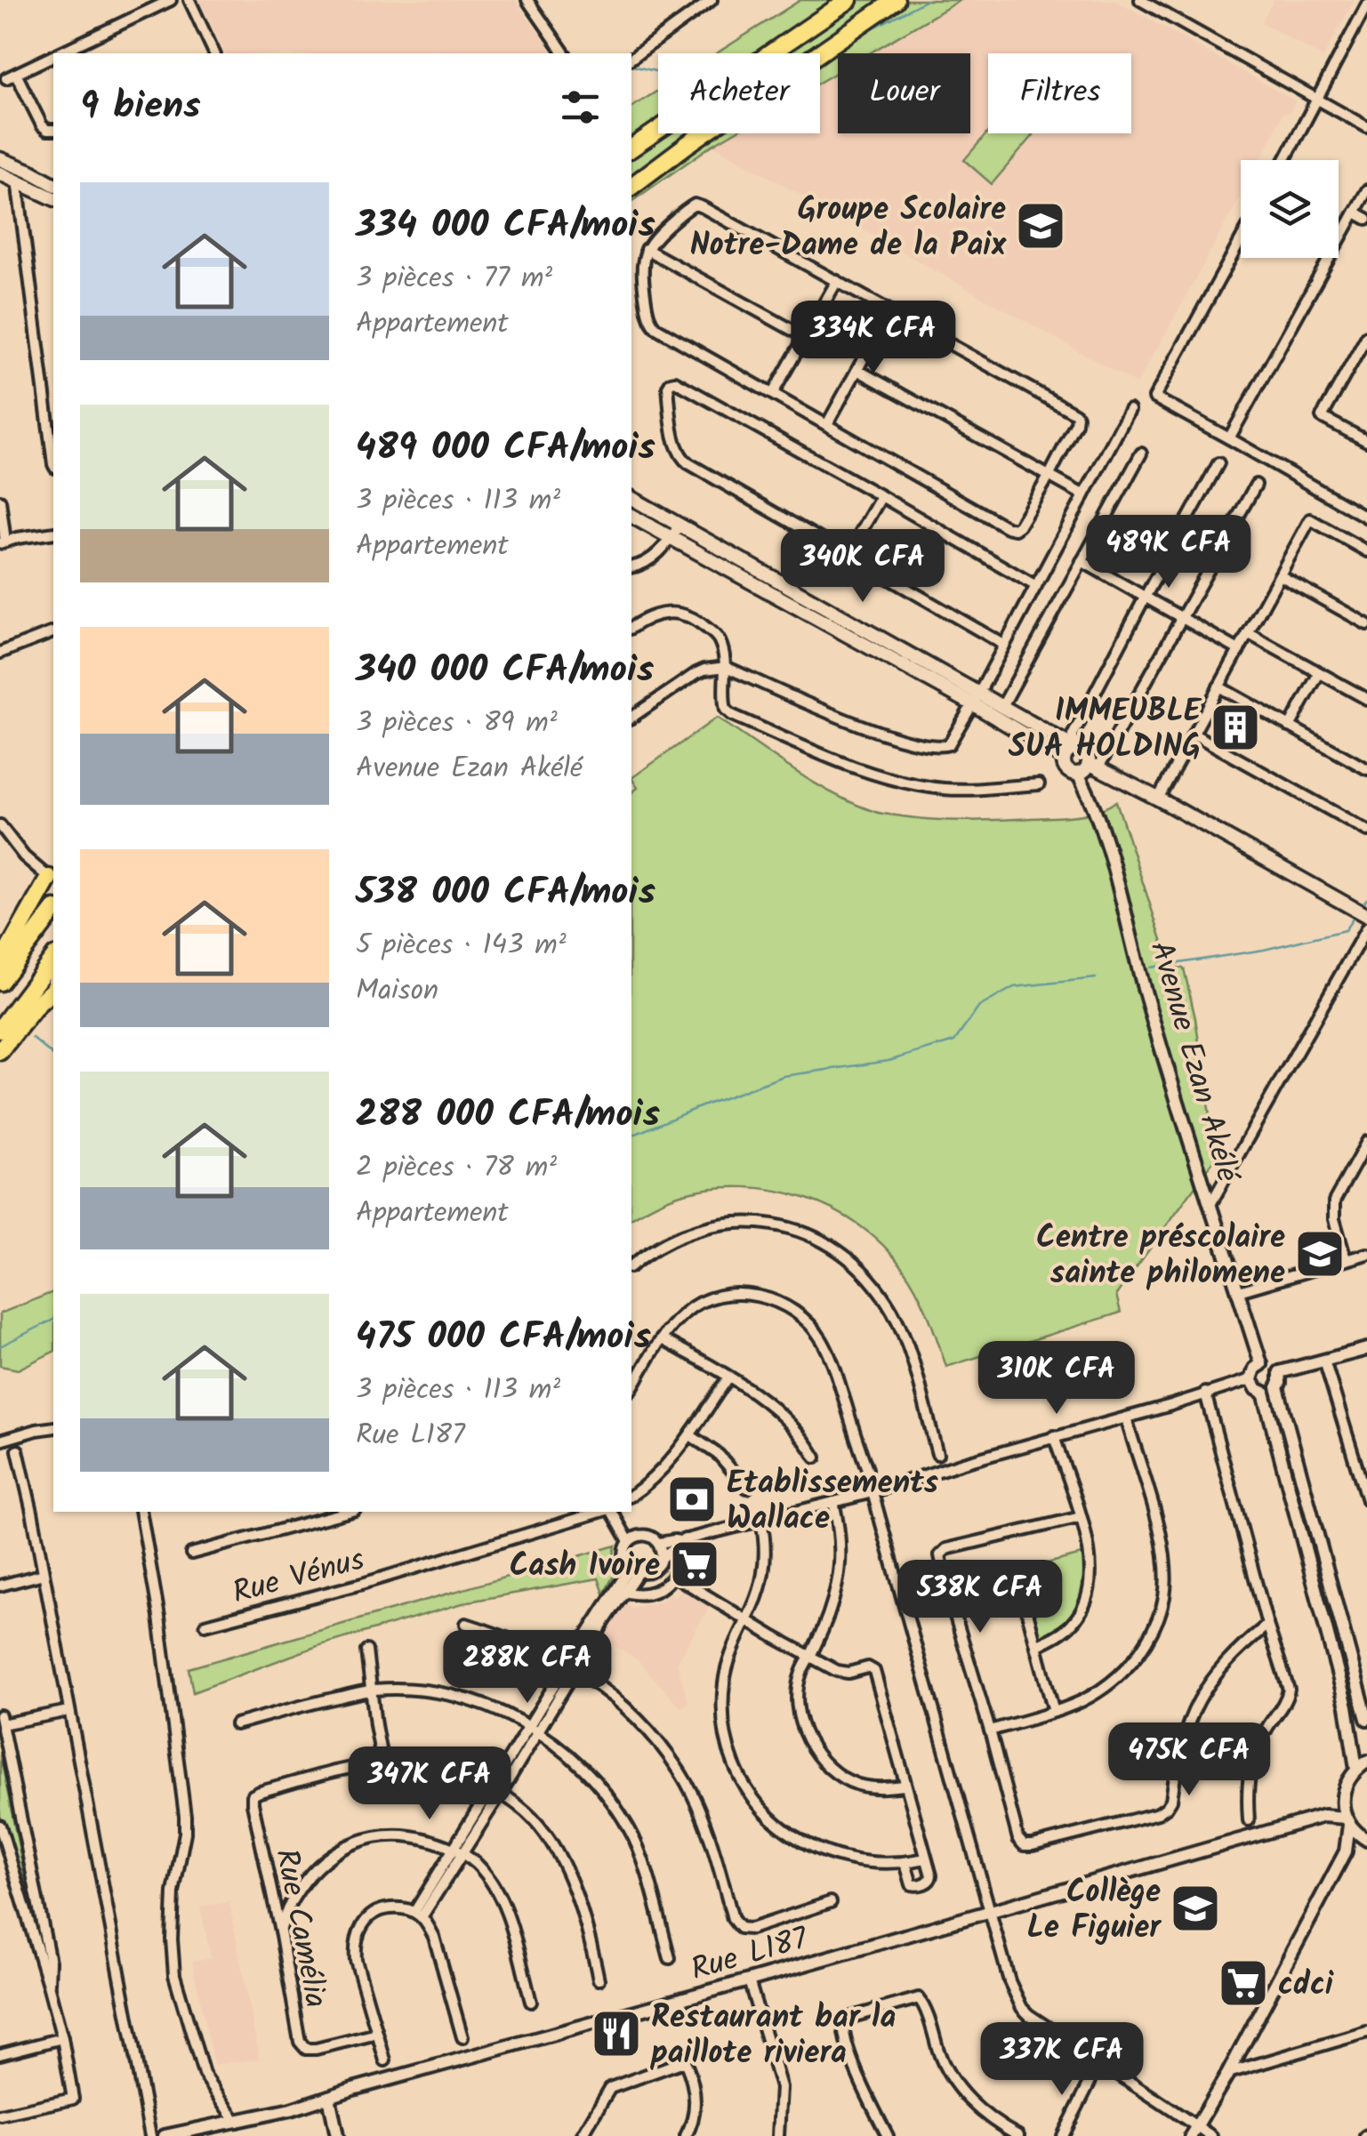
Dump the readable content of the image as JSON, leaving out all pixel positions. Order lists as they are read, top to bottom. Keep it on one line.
{"streets":{"street":["Avenue Ezan Akélé","Rue Vénus","Rue Camélia","Rue L187"]},"places":{"school or university":["Groupe Scolaire Notre-Dame de la Paix","Centre préscolaire sainte philomene","Collège Le Figuier"],"building":["IMMEUBLE SUA HOLDING"],"bank":["Etablissements Wallace"],"supermarket":["Cash Ivoire","cdci"],"restaurant":["Restaurant bar la paillote riviera"]},"page":{"chip":["Acheter","Louer","Filtres"],"heading":"9 biens","list":[{"name":"334 000 CFA/mois","note":"3 pièces · 77 m² · Appartement"},{"name":"489 000 CFA/mois","note":"3 pièces · 113 m² · Appartement"},{"name":"340 000 CFA/mois","note":"3 pièces · 89 m² · Avenue Ezan Akélé"},{"name":"538 000 CFA/mois","note":"5 pièces · 143 m² · Maison"},{"name":"288 000 CFA/mois","note":"2 pièces · 78 m² · Appartement"},{"name":"475 000 CFA/mois","note":"3 pièces · 113 m² · Rue L187"}],"price":["334K CFA","489K CFA","340K CFA","310K CFA","538K CFA","288K CFA","475K CFA","347K CFA","337K CFA"]}}
